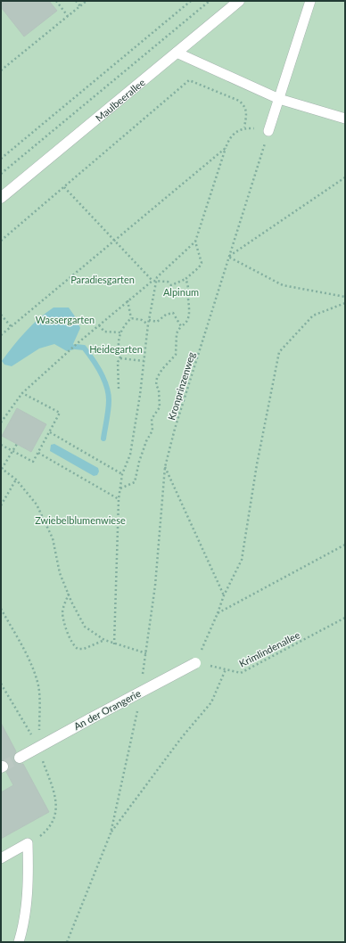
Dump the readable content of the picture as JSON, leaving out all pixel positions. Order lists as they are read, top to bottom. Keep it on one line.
{"streets":{"street":["Maulbeerallee","An der Orangerie"],"path":["Kronprinzenweg","Krimlindenallee"]},"crossings":[["Krimlindenallee","An der Orangerie"]],"parks":["Paradiesgarten","Alpinum","Wassergarten","Heidegarten","Zwiebelblumenwiese"]}
